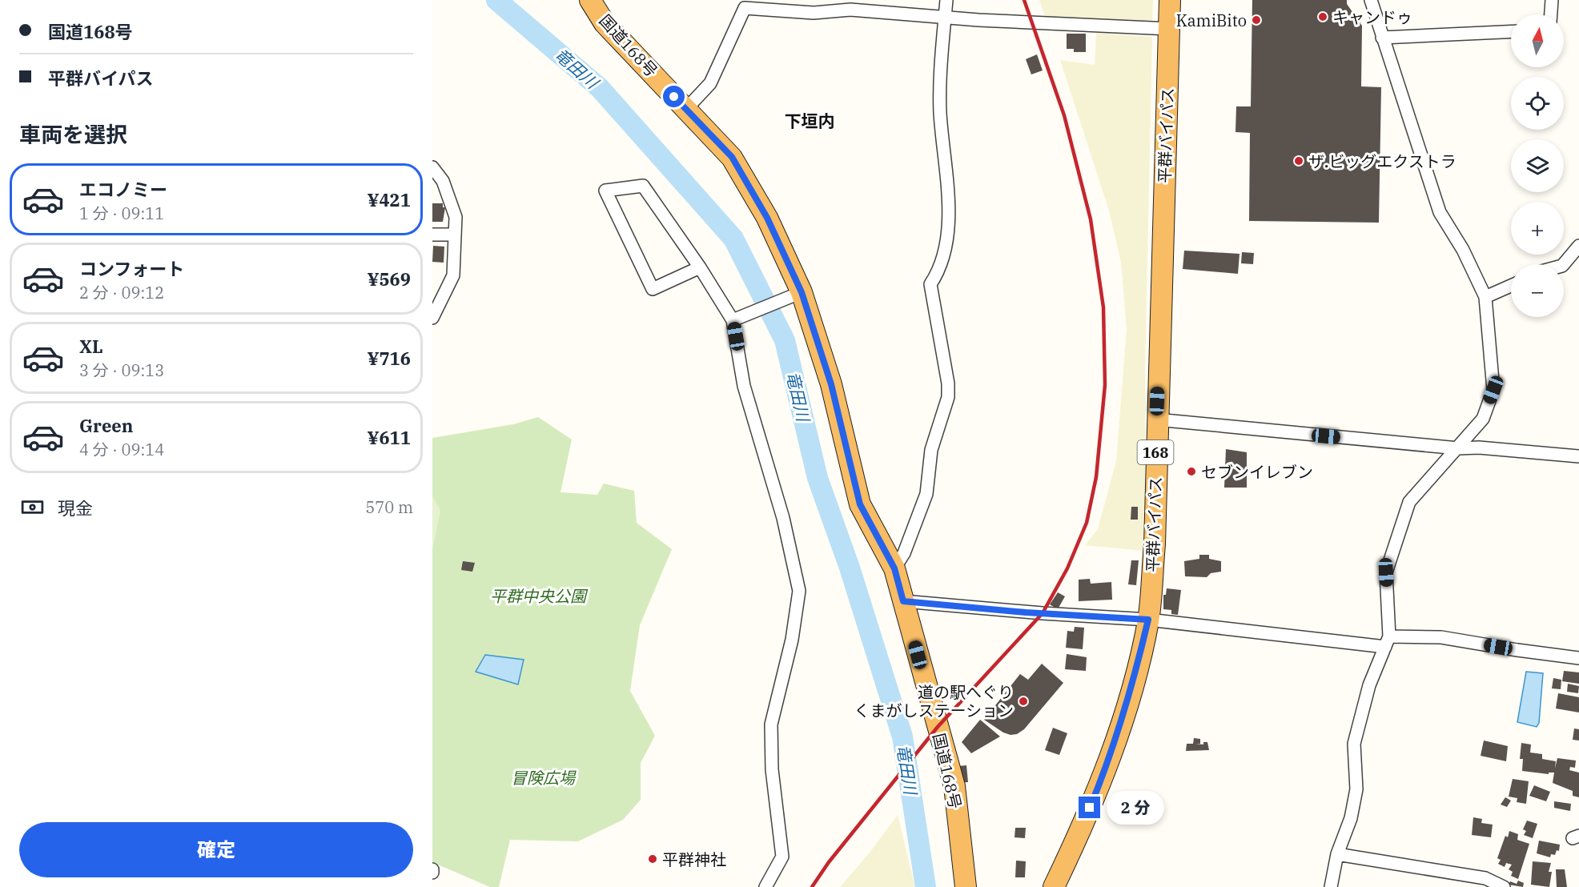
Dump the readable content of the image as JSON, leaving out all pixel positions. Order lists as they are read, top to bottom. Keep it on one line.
{"streets":{"highway":["国道168号","平群バイパス","168"]},"districts":["下垣内"],"water":["竜田川"],"parks":["平群中央公園","冒険広場"],"places":["キャンドゥ","KamiBito","ザ.ビッグエクストラ","セブンイレブン","道の駅へぐり くまがしステーション","平群神社"],"north":"top","page":{"banner":["国道168号","平群バイパス"],"map_buttons":["+","−"],"heading":"車両を選択","list":[{"name":"エコノミー","note":"1 分 · 09:11","value":"¥421"},{"name":"コンフォート","note":"2 分 · 09:12","value":"¥569"},{"name":"XL","note":"3 分 · 09:13","value":"¥716"},{"name":"Green","note":"4 分 · 09:14","value":"¥611"}],"pay":["現金","570 m"],"bubble":"2 分","buttons":"確定"}}
